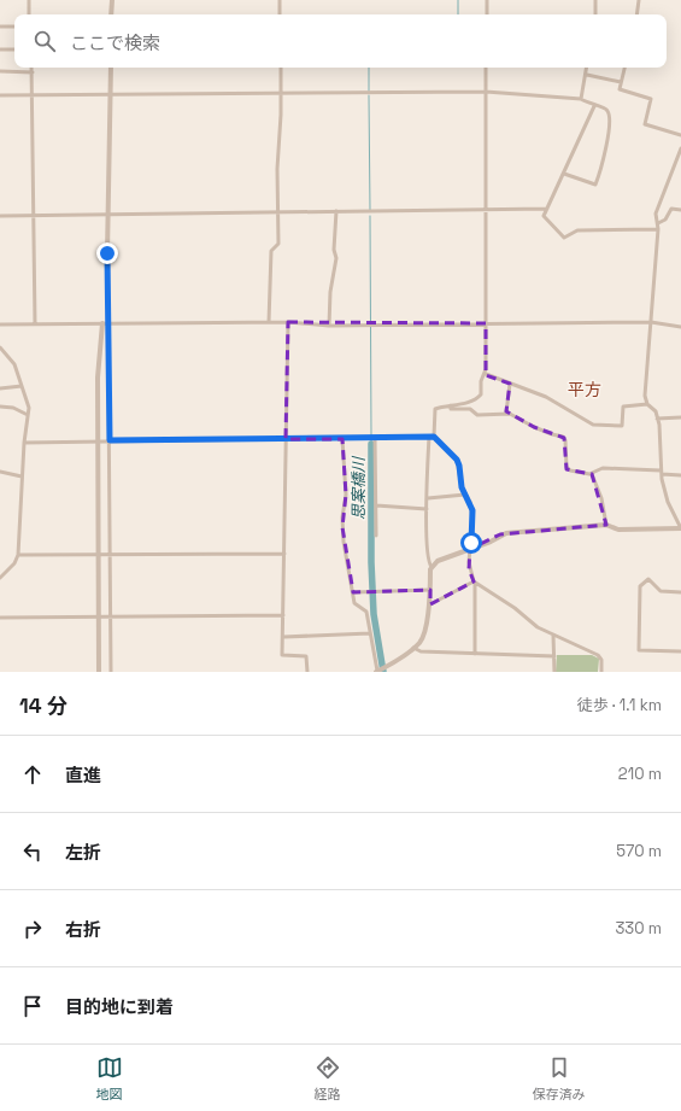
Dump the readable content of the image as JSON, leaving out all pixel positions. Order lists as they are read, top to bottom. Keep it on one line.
{"districts":["平方"],"water":["思案橋川"],"page":{"search":"ここで検索","heading":["14 分","徒歩 · 1.1 km"],"list":[["直進","210 m"],["左折","570 m"],["右折","330 m"],"目的地に到着"],"nav":["地図","経路","保存済み"]}}
